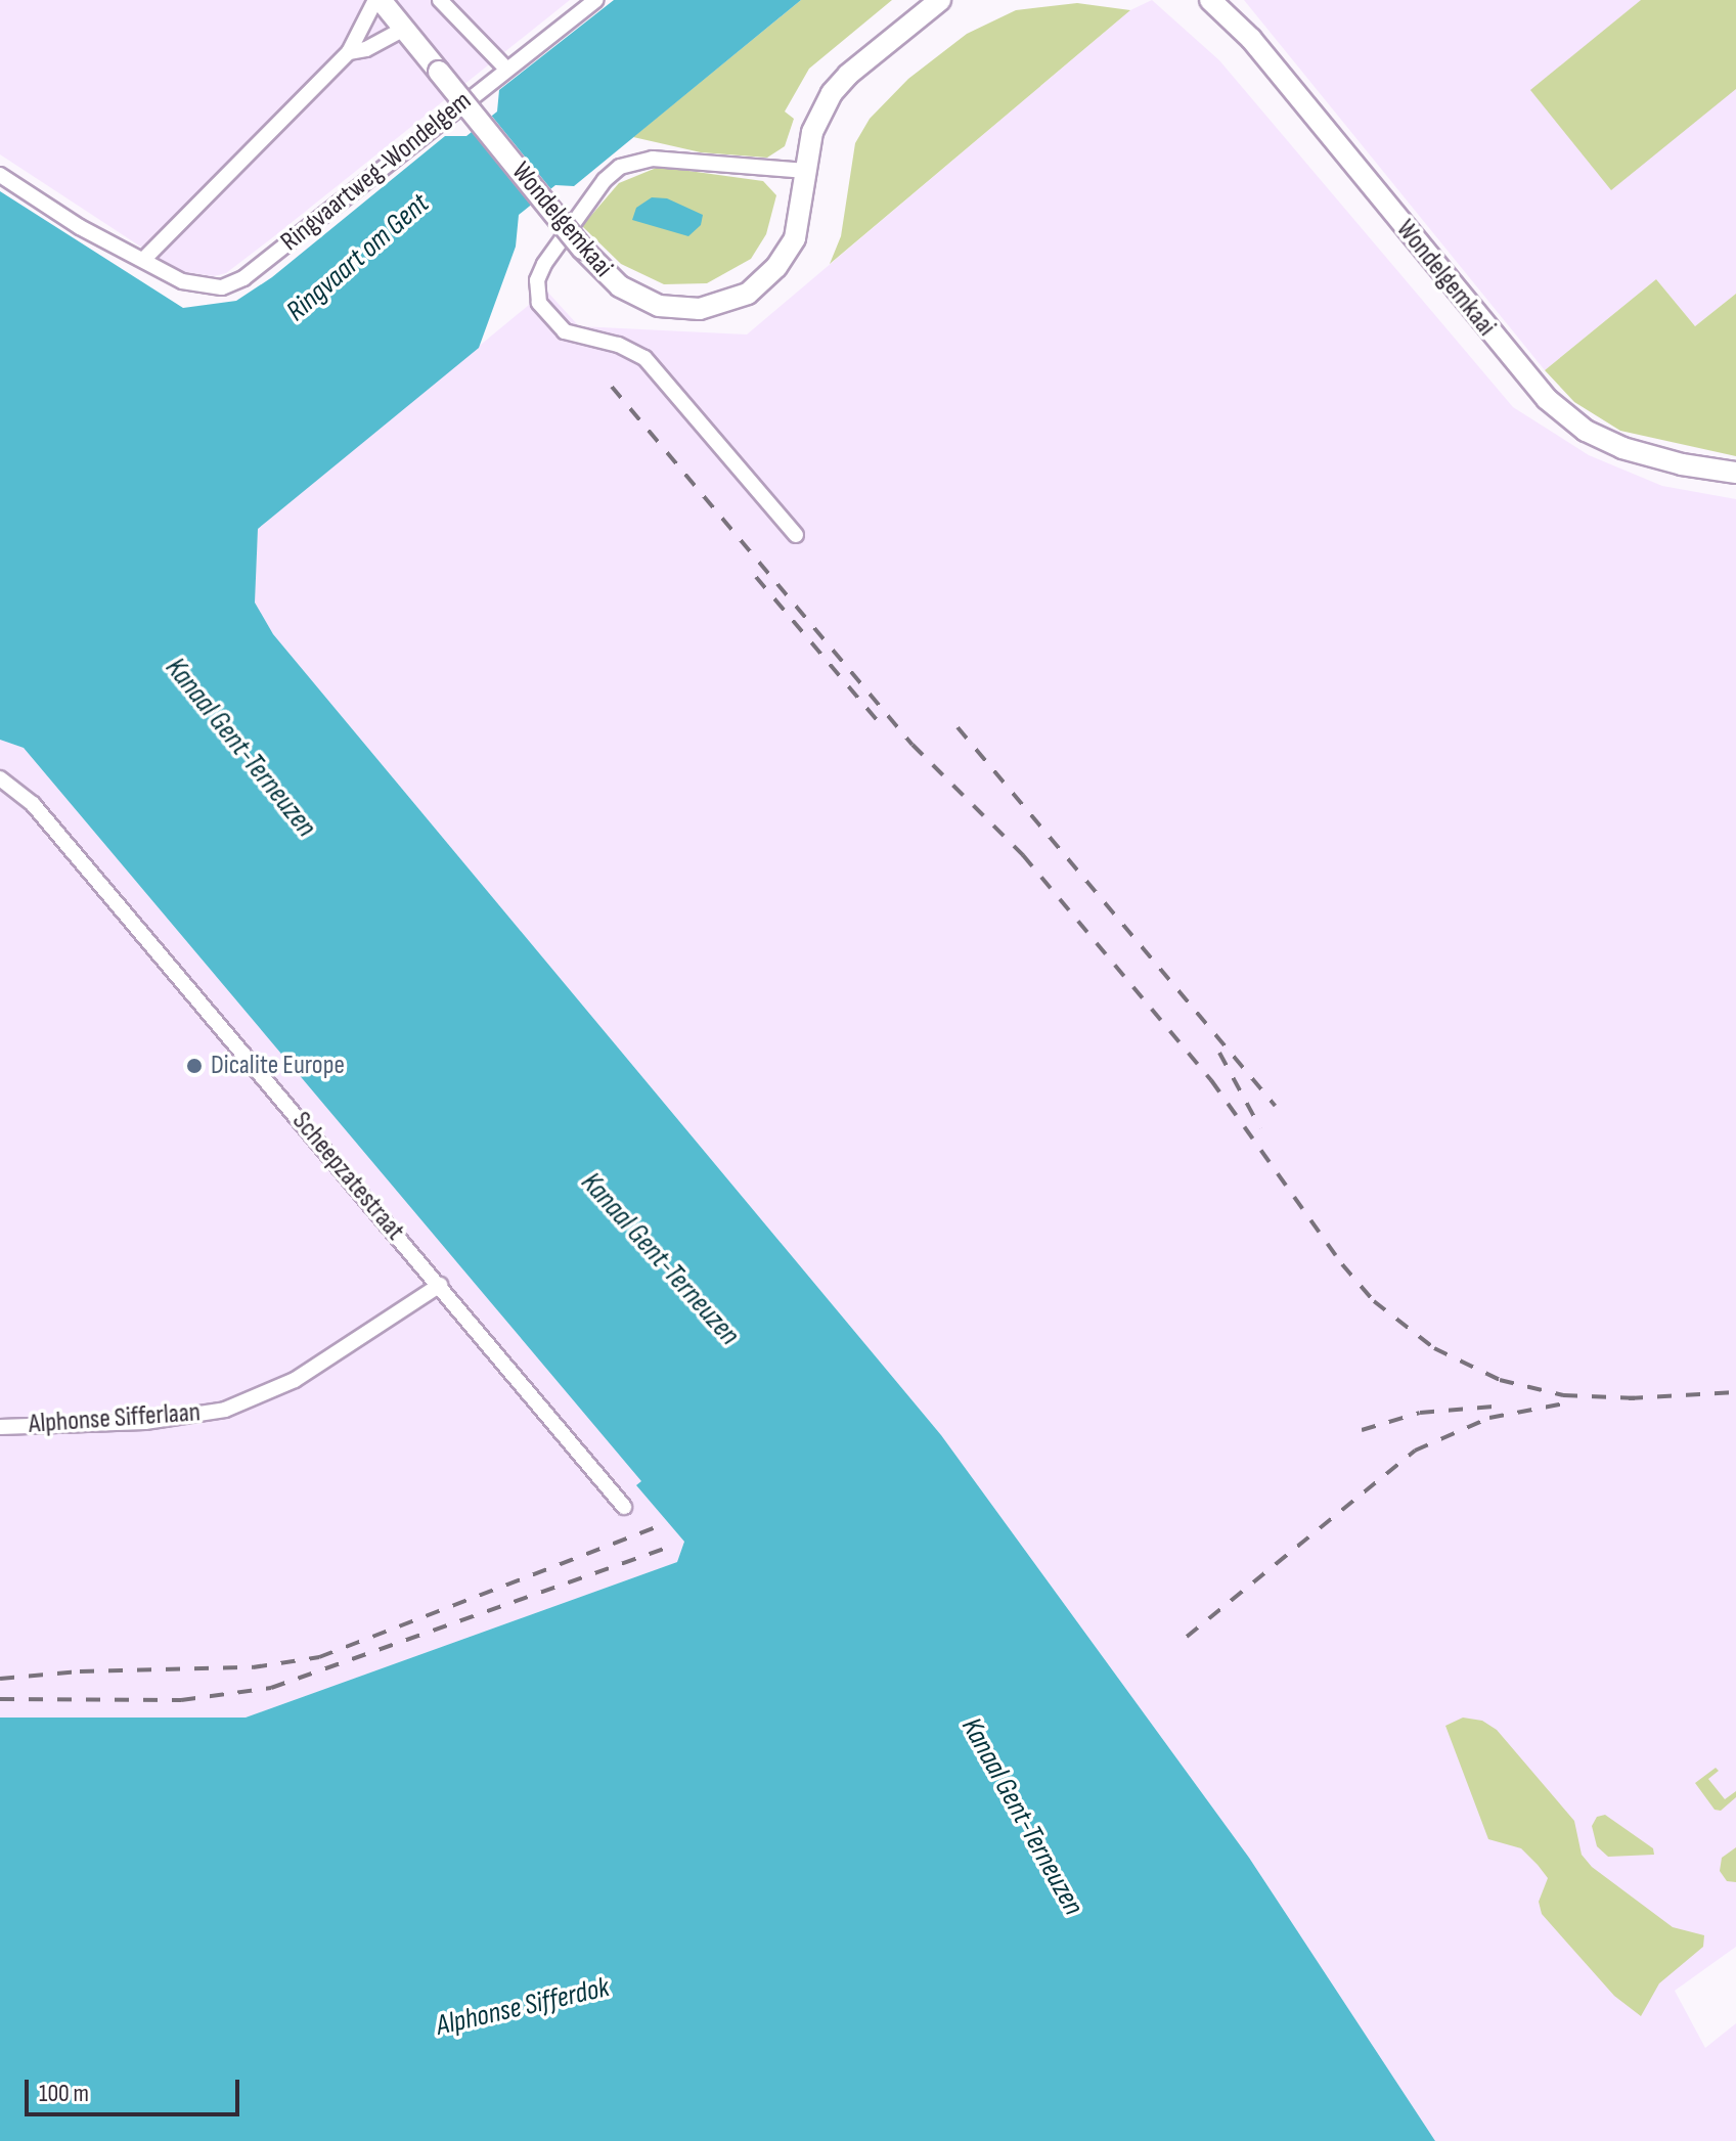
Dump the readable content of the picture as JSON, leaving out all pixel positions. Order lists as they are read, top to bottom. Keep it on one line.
{"streets":{"main road":["Wondelgemkaai"],"street":["Ringvaartweg-Wondelgem","Scheepzatestraat","Alphonse Sifferlaan"]},"crossings":[["Ringvaartweg-Wondelgem","Wondelgemkaai"],["Scheepzatestraat","Alphonse Sifferlaan"]],"water":["Ringvaart om Gent","Kanaal Gent-Terneuzen","Alphonse Sifferdok"],"places":["Dicalite Europe"],"scale_bar":"100 m"}
